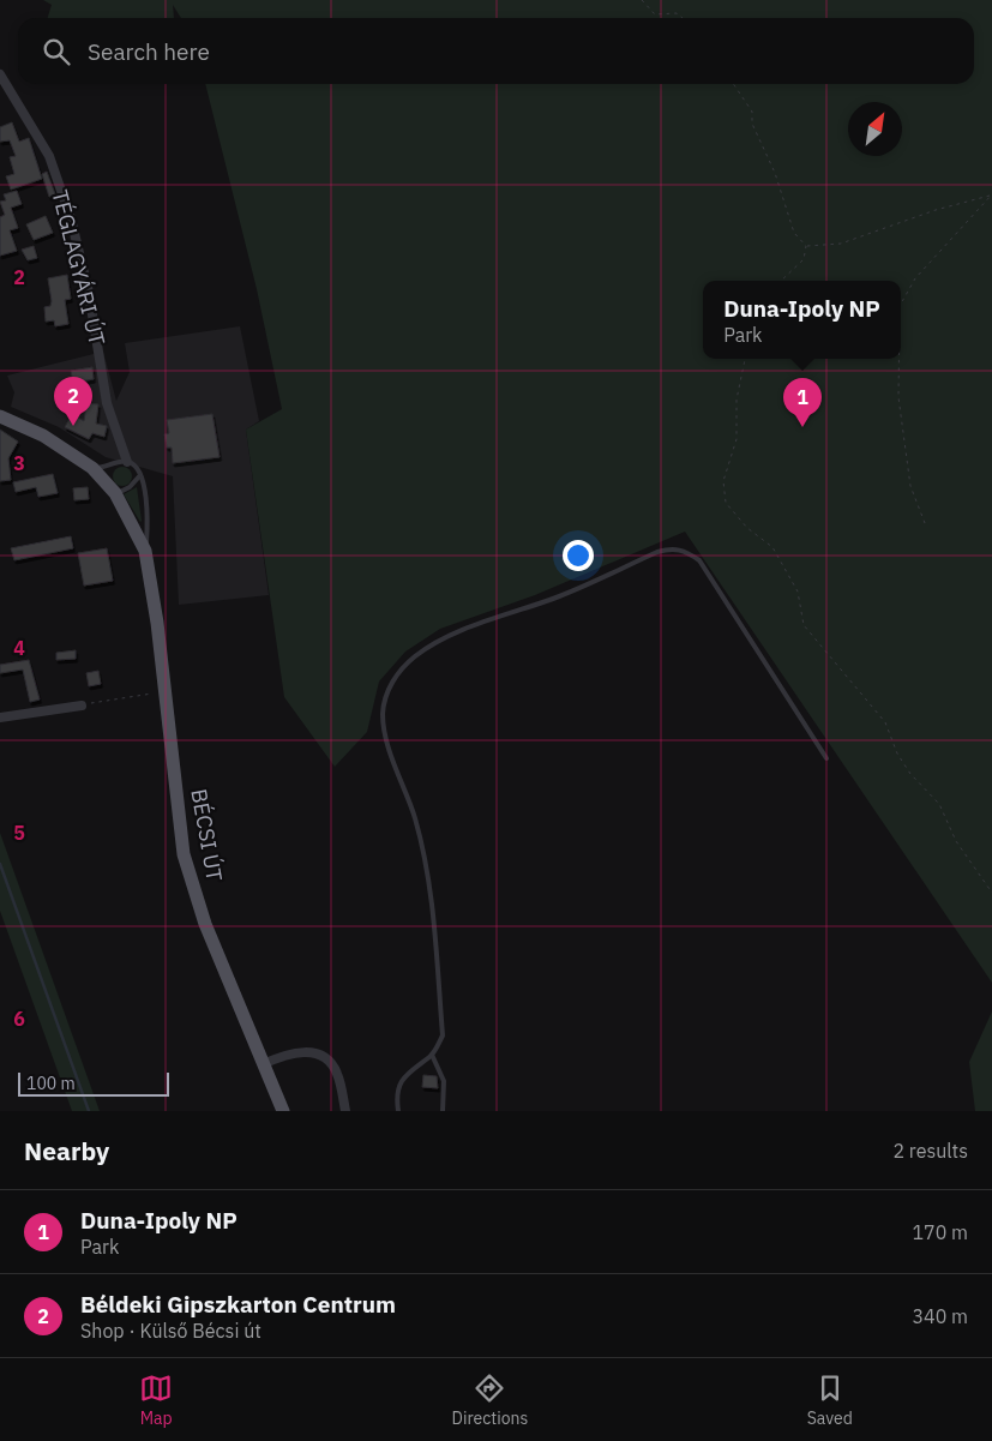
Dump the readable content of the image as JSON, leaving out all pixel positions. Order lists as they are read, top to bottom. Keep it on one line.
{"streets":{"main road":["BÉCSI ÚT"],"street":["TÉGLAGYÁRI ÚT"]},"scale_bar":"100 m","north":"top right","page":{"search":"Search here","popup":["Duna-Ipoly NP","Park"],"pins":["2","1"],"scale":"100 m","heading":["Nearby","2 results"],"list":[{"mark":"1","name":"Duna-Ipoly NP","note":"Park","value":"170 m"},{"mark":"2","name":"Béldeki Gipszkarton Centrum","note":"Shop · Külső Bécsi út","value":"340 m"}],"nav":["Map","Directions","Saved"]},"grid":{"rows":["2","3","4","5","6"]}}
